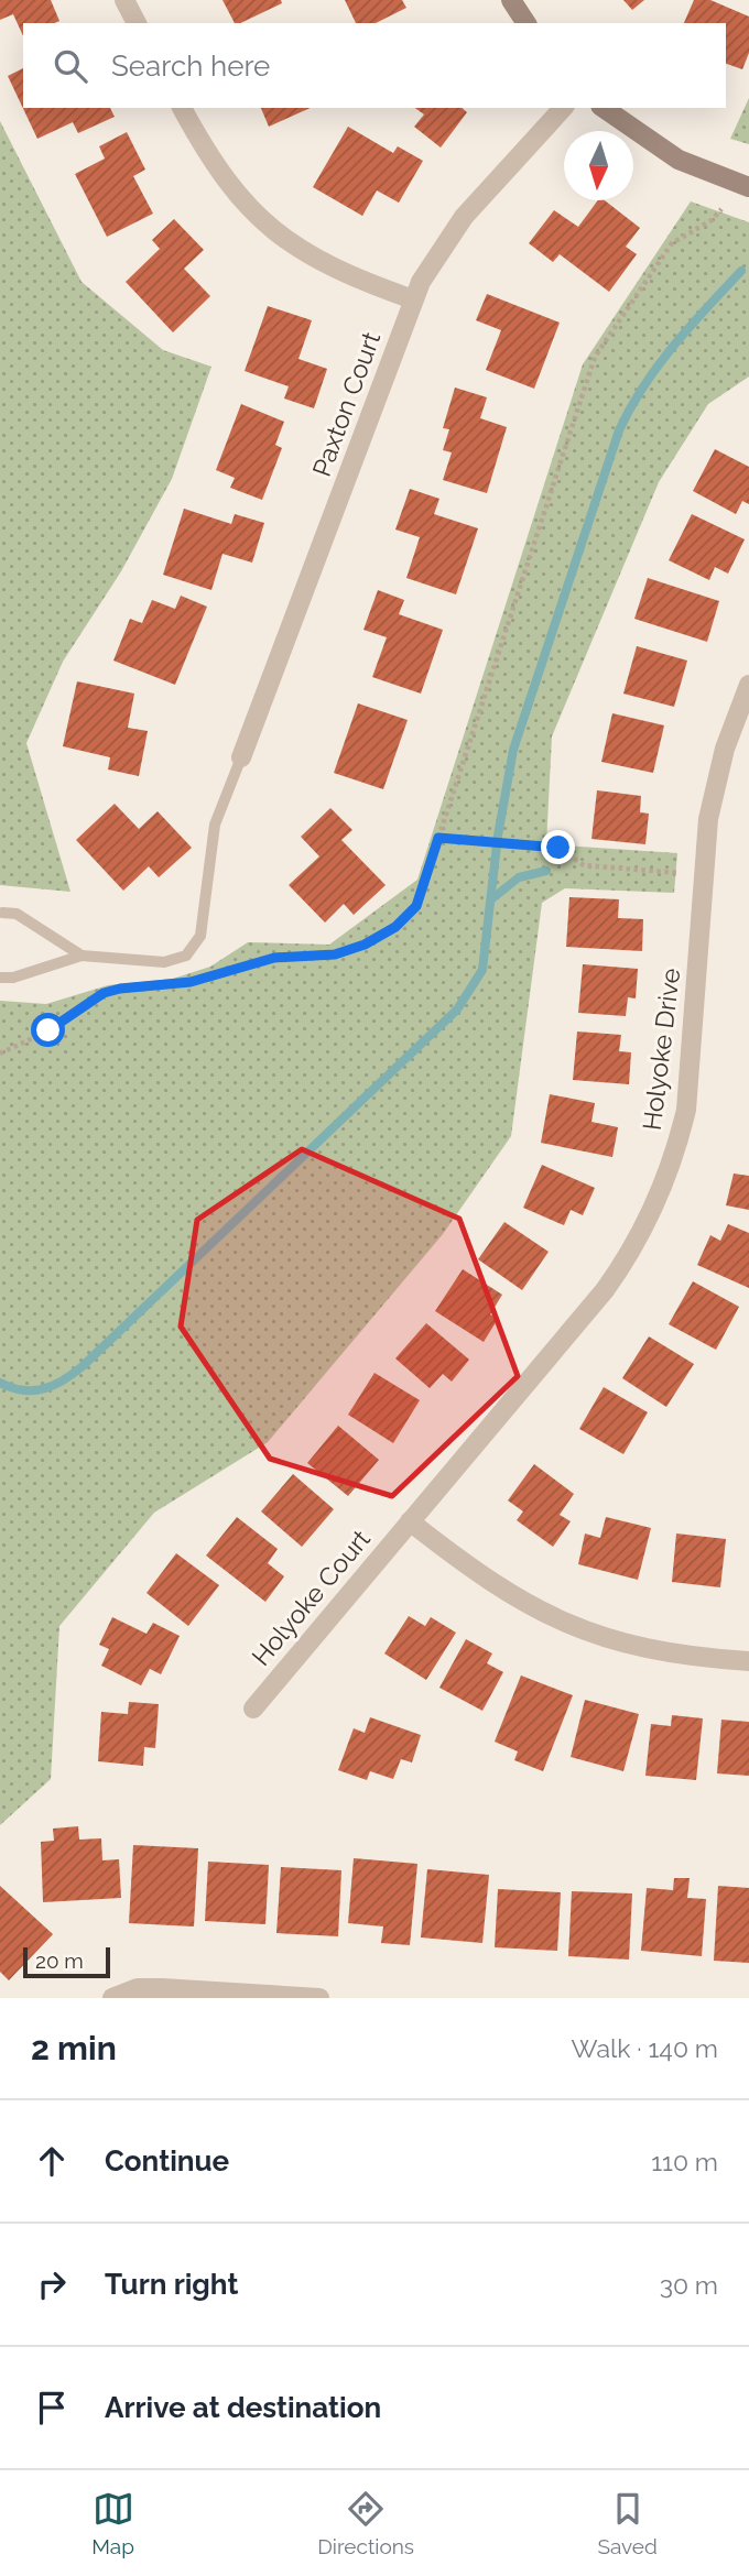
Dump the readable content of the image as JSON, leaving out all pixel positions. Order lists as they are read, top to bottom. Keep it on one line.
{"streets":{"street":["Paxton Court","Holyoke Drive","Holyoke Court"]},"crossings":[["Holyoke Drive","Holyoke Court"]],"scale_bar":"20 m","north":"bottom","page":{"search":"Search here","scale":"20 m","heading":["2 min","Walk · 140 m"],"list":[["Continue","110 m"],["Turn right","30 m"],"Arrive at destination"],"nav":["Map","Directions","Saved"]}}
